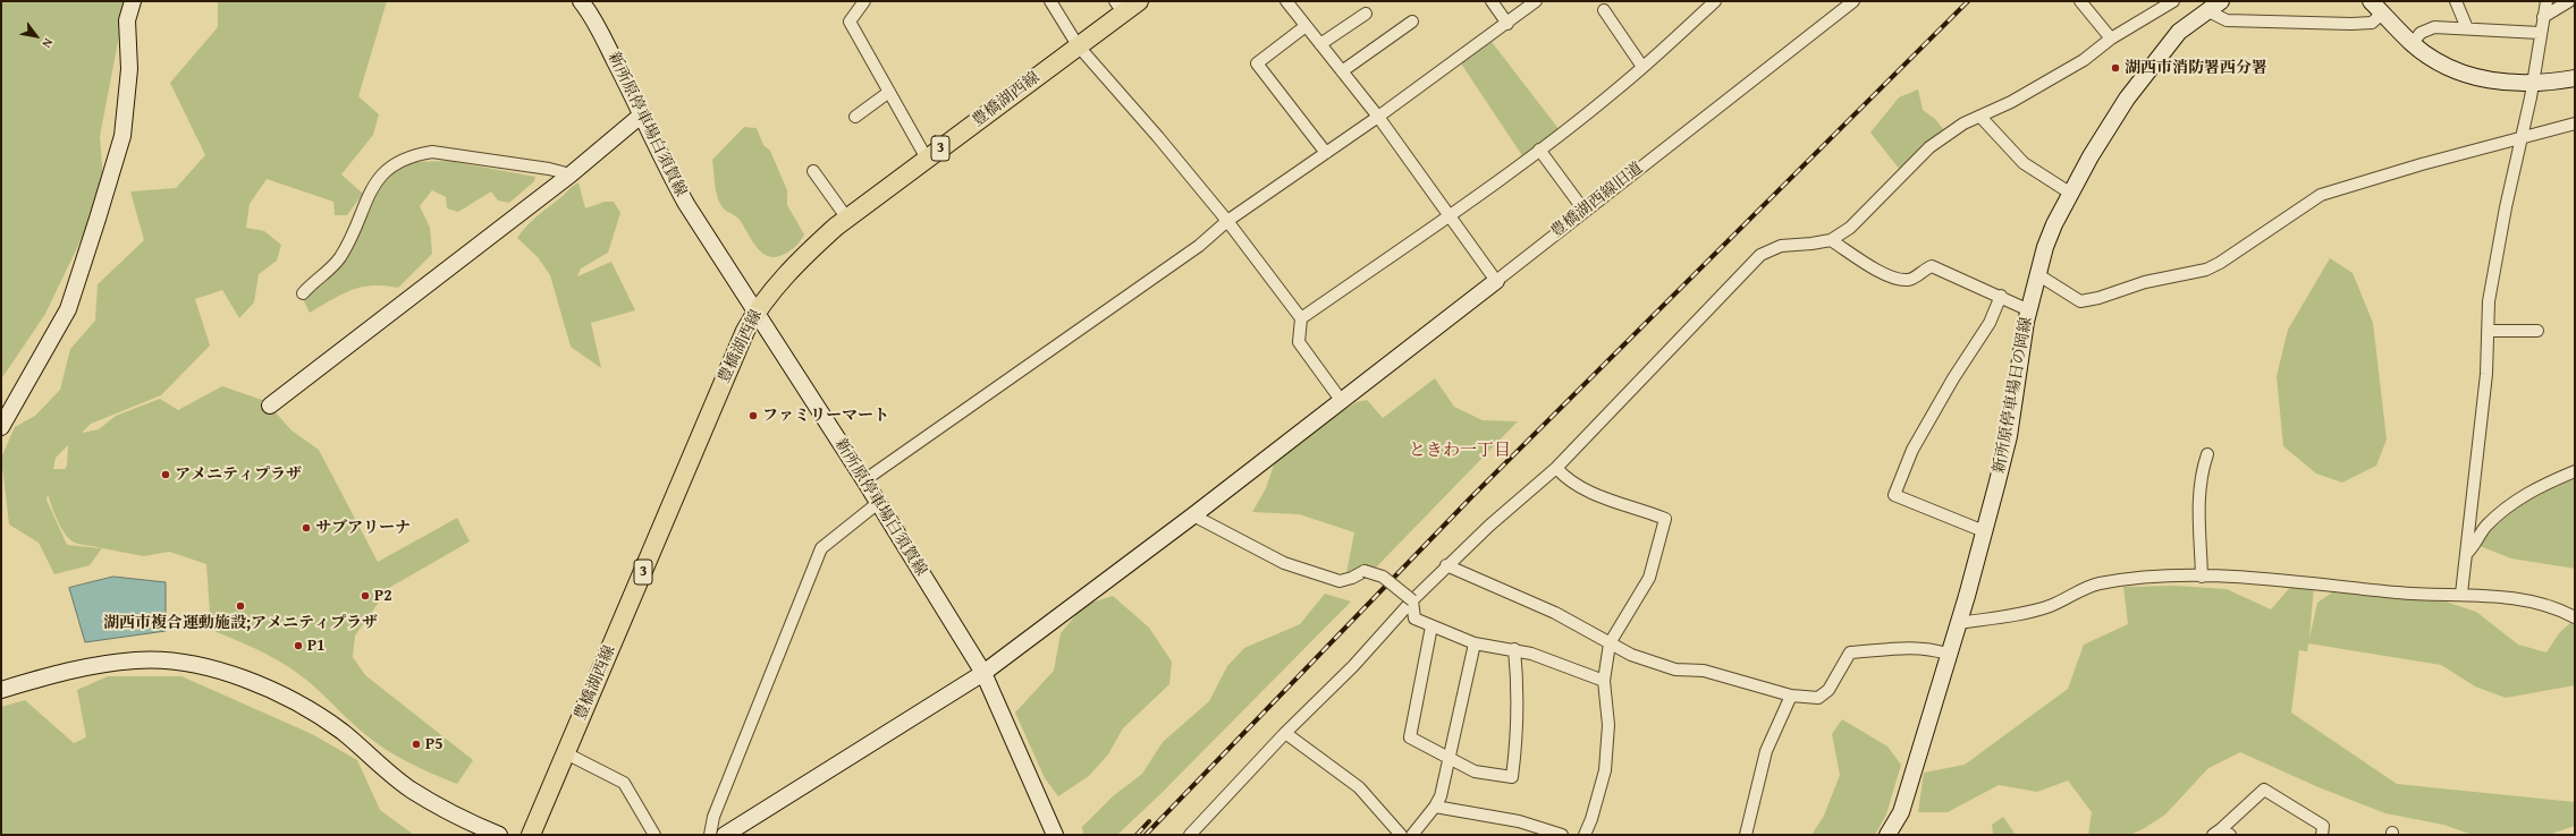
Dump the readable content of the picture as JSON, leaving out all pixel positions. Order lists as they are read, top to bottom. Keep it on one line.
{"streets":{"main road":["豊橋湖西線","3"],"street":["新所原停車場白須賀線","豊橋湖西線旧道","新所原停車場日の岡線"]},"crossings":[["豊橋湖西線","新所原停車場白須賀線"],["新所原停車場白須賀線","豊橋湖西線旧道"]],"districts":["ときわ一丁目"],"places":["湖西市消防署西分署","ファミリーマート","アメニティプラザ","サブアリーナ","P2","湖西市複合運動施設;アメニティプラザ","P1","P5"],"north":"bottom right"}
